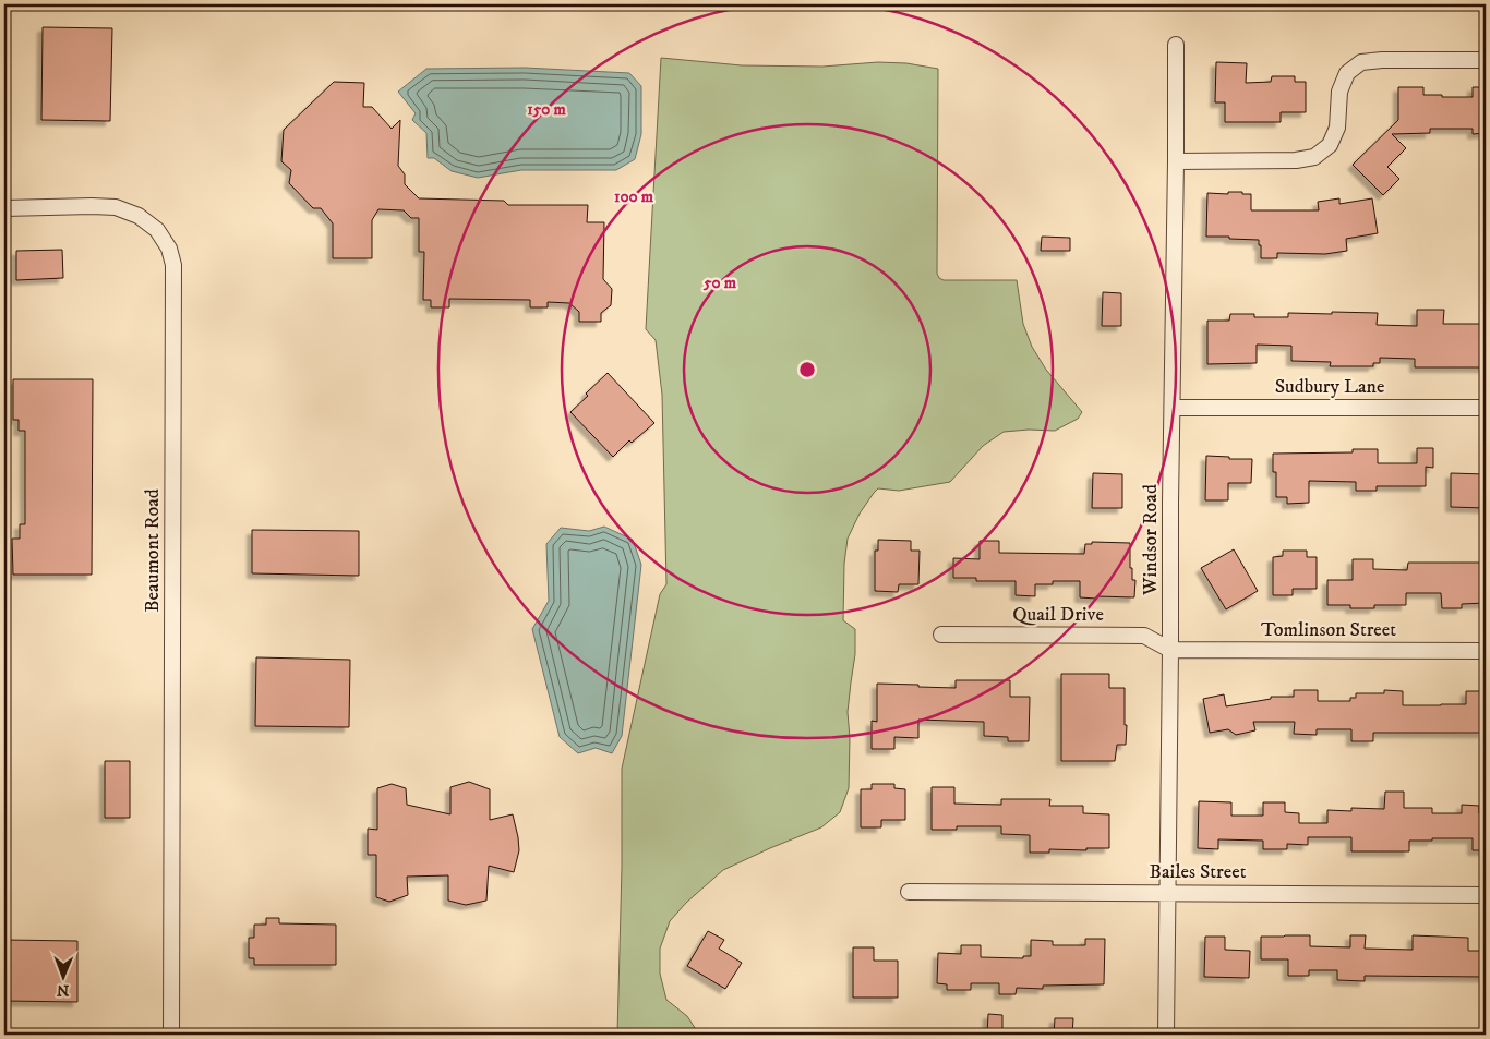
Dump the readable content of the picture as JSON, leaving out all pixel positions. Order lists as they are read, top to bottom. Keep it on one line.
{"streets":{"street":["Sudbury Lane","Windsor Road","Beaumont Road","Quail Drive","Tomlinson Street","Bailes Street"]},"crossings":[["Sudbury Lane","Windsor Road"],["Windsor Road","Quail Drive"],["Windsor Road","Tomlinson Street"],["Windsor Road","Bailes Street"],["Quail Drive","Tomlinson Street"]],"north":"bottom","rings":["150 m","100 m","50 m"]}
